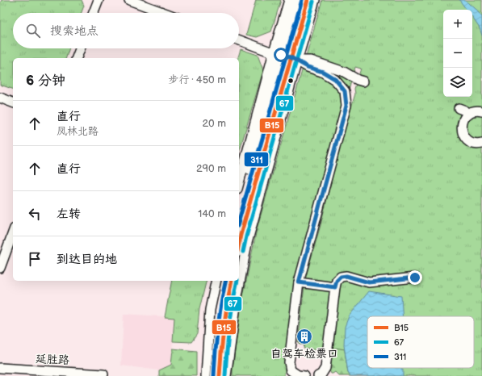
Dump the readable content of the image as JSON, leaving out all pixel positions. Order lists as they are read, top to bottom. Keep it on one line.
{"streets":{"street":["延胜路"]},"places":{"building":["自驾车检票口"]},"lines":["transit line B15","transit line 311","transit line 67"],"legend":["B15","67","311"],"page":{"map_buttons":["+","−"],"search":"搜索地点","heading":["6 分钟","步行 · 450 m"],"list":[["直行","凤林北路","20 m"],["直行","290 m"],["左转","140 m"],"到达目的地"]}}
